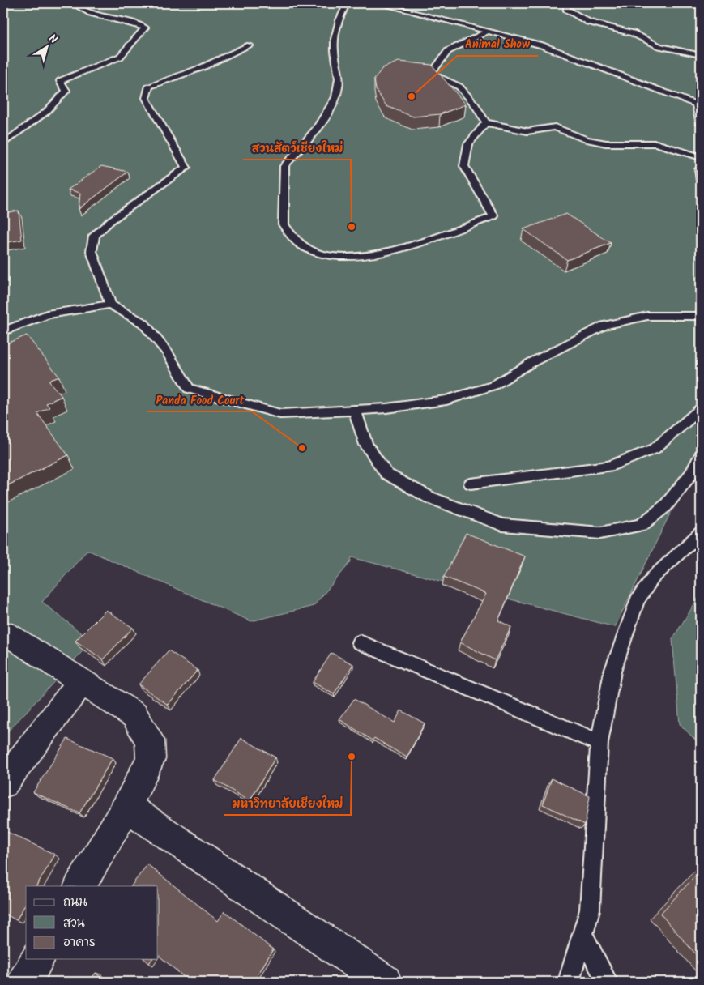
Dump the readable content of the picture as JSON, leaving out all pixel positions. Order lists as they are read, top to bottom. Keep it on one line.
{"places":["Animal Show","สวนสัตว์เชียงใหม่","Panda Food Court","มหาวิทยาลัยเชียงใหม่"],"legend":["ถนน","สวน","อาคาร"],"north":"top right"}
